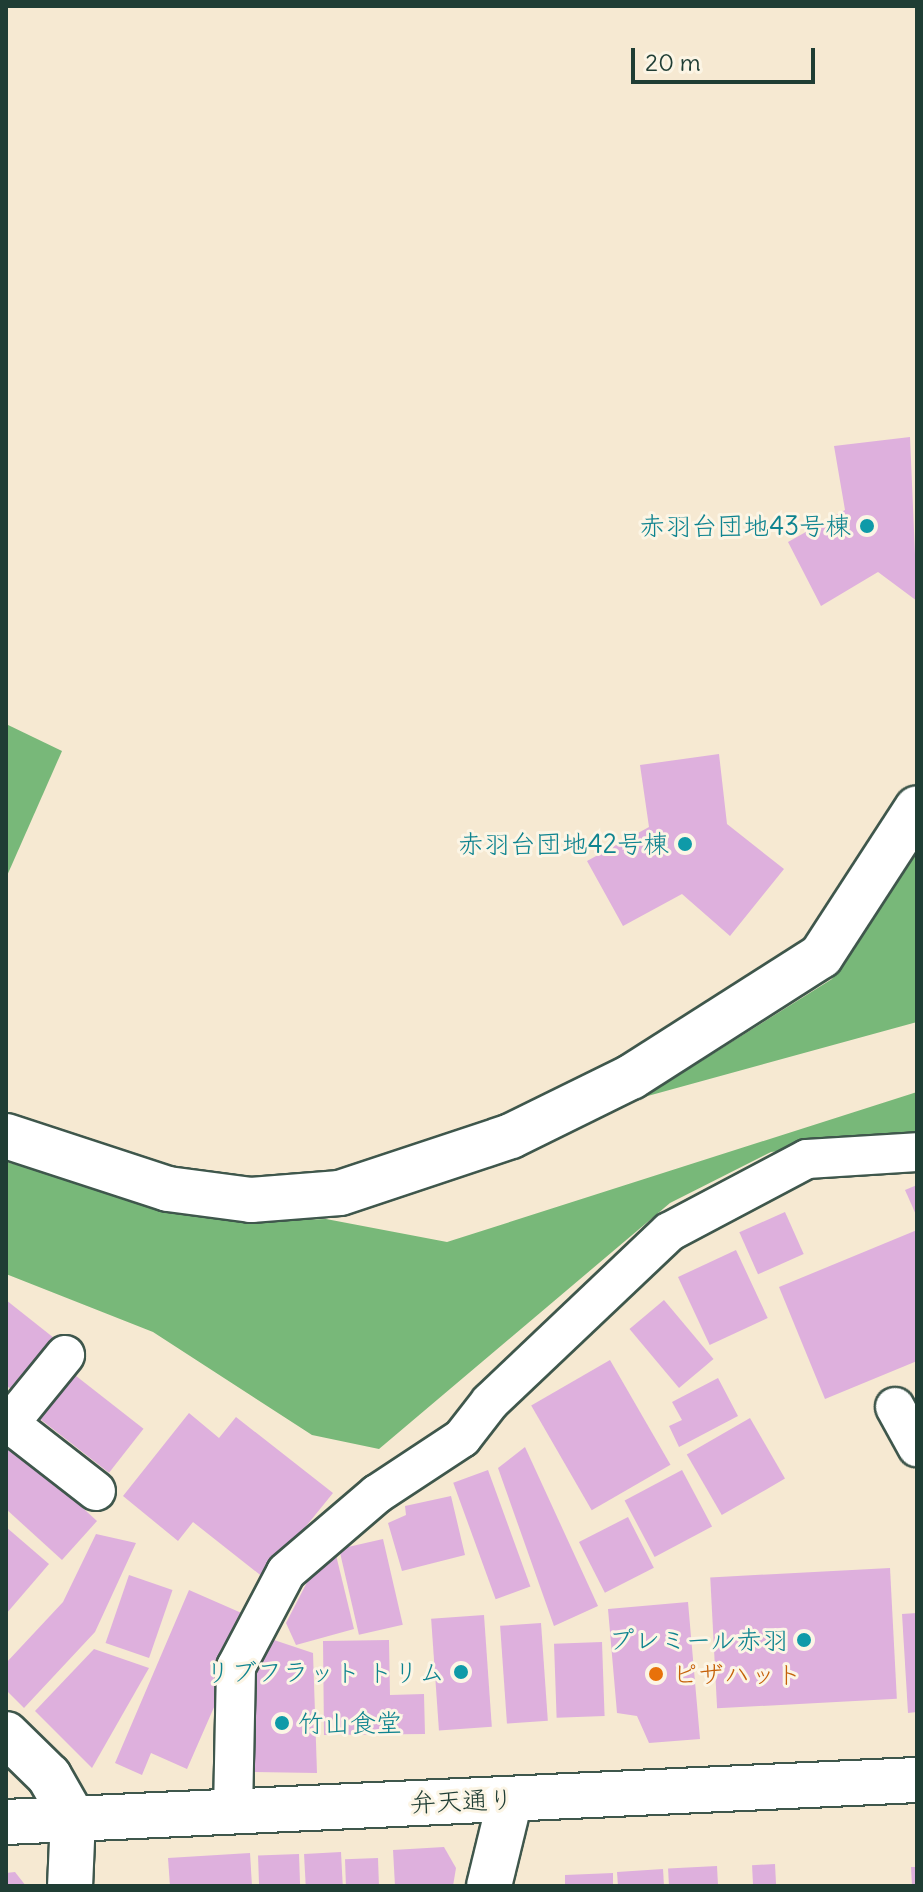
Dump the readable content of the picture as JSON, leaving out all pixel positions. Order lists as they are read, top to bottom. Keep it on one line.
{"streets":{"street":["弁天通り"]},"places":["赤羽台団地43号棟","赤羽台団地42号棟","プレミール赤羽","リブフラット トリム","ピザハット","竹山食堂"],"scale_bar":"20 m"}
